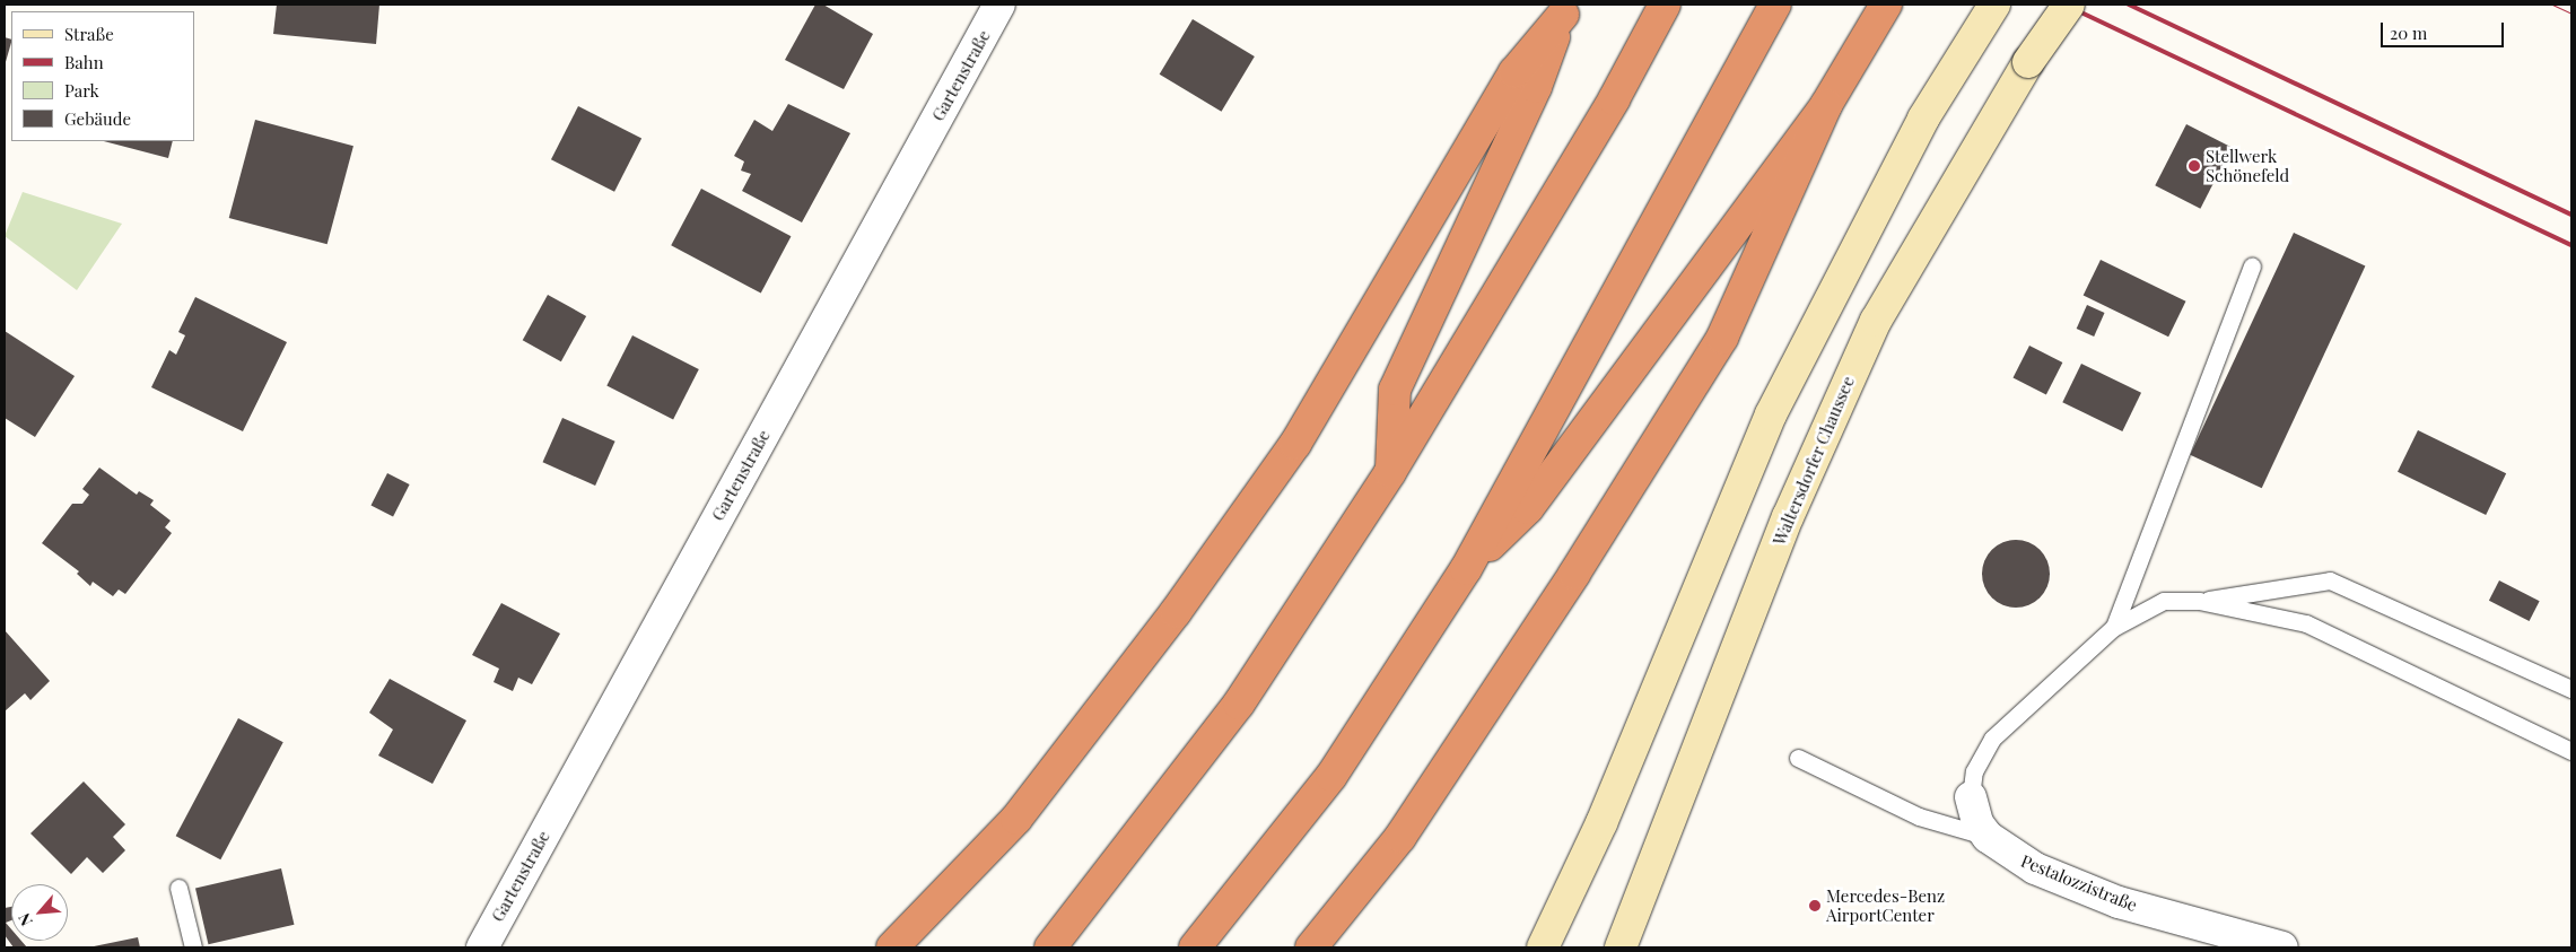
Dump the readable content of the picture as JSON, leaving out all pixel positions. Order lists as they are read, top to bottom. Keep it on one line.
{"streets":{"main road":["Waltersdorfer Chaussee"],"street":["Gartenstraße","Pestalozzistraße"]},"places":["Stellwerk Schönefeld","Mercedes-Benz AirportCenter"],"legend":["Straße","Bahn","Park","Gebäude"],"scale_bar":"20 m","north":"bottom left"}
